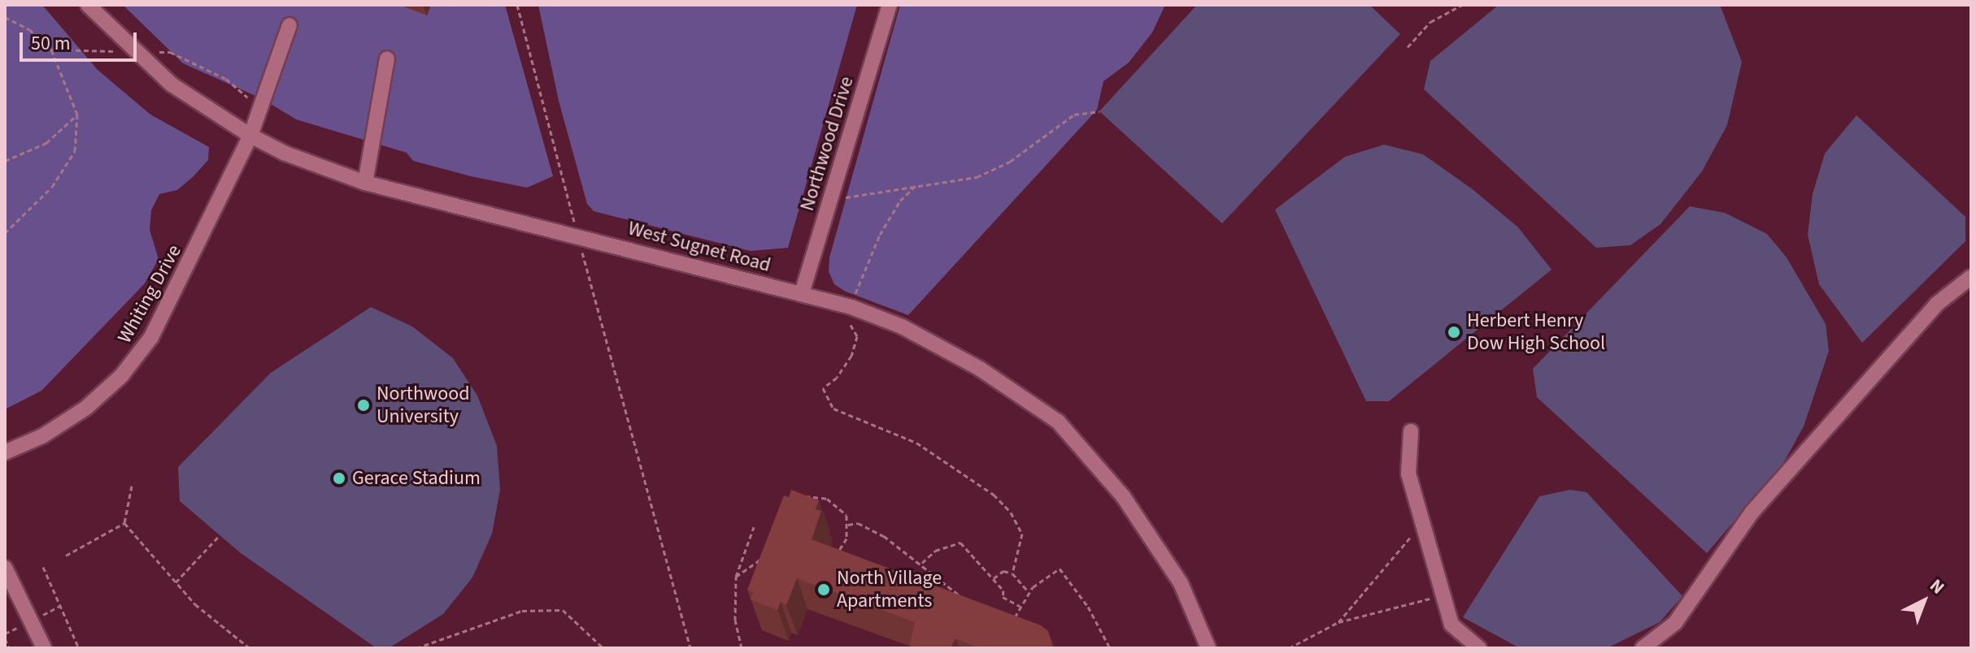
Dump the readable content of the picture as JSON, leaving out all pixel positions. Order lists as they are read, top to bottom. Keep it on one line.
{"streets":{"street":["Northwood Drive","West Sugnet Road","Whiting Drive"]},"crossings":[["Northwood Drive","West Sugnet Road"],["West Sugnet Road","Whiting Drive"]],"places":["Herbert Henry Dow High School","Northwood University","Gerace Stadium","North Village Apartments"],"scale_bar":"50 m","north":"top right"}
